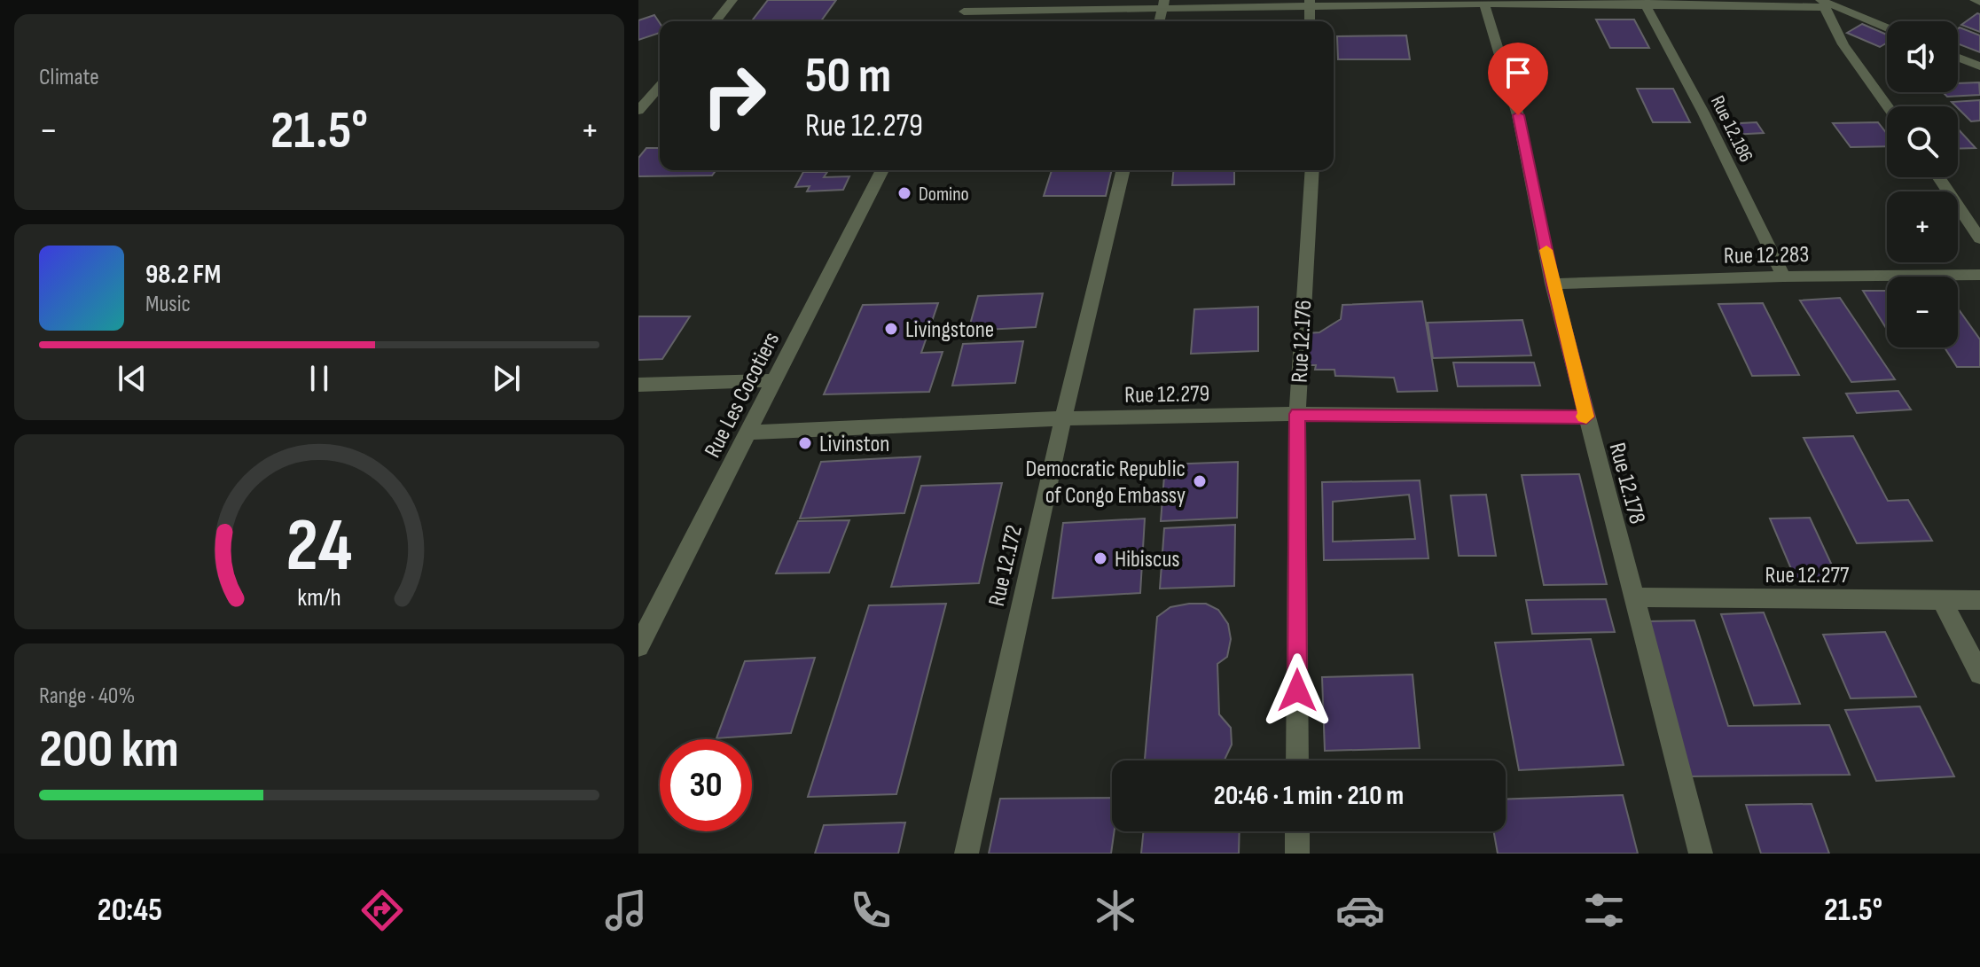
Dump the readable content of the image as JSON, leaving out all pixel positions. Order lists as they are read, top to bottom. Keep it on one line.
{"streets":{"street":["Rue 12.186","Rue 12.283","Rue 12.176","Rue 12.279","Rue Les Cocotiers","Rue 12.178","Rue 12.172","Rue 12.277"]},"crossings":[["Rue 12.186","Rue 12.283"],["Rue 12.283","Rue 12.178"],["Rue 12.176","Rue 12.279"],["Rue 12.279","Rue Les Cocotiers"],["Rue 12.279","Rue 12.178"],["Rue 12.279","Rue 12.172"],["Rue 12.178","Rue 12.277"]],"places":["Domino","Livingstone","Livinston","Democratic Republic of Congo Embassy","Hibiscus"],"page":{"tile":["Climate",["Range · 40%","200 km"]],"map_buttons":["+","−"],"turn":["50 m","Rue 12.279"],"heat":["−","21.5°","+"],"song":["98.2 FM","Music"],"limit":"30","trip":"20:46 · 1 min · 210 m","tabs":["20:45","21.5°"],"gauge":["24","km/h"]}}
